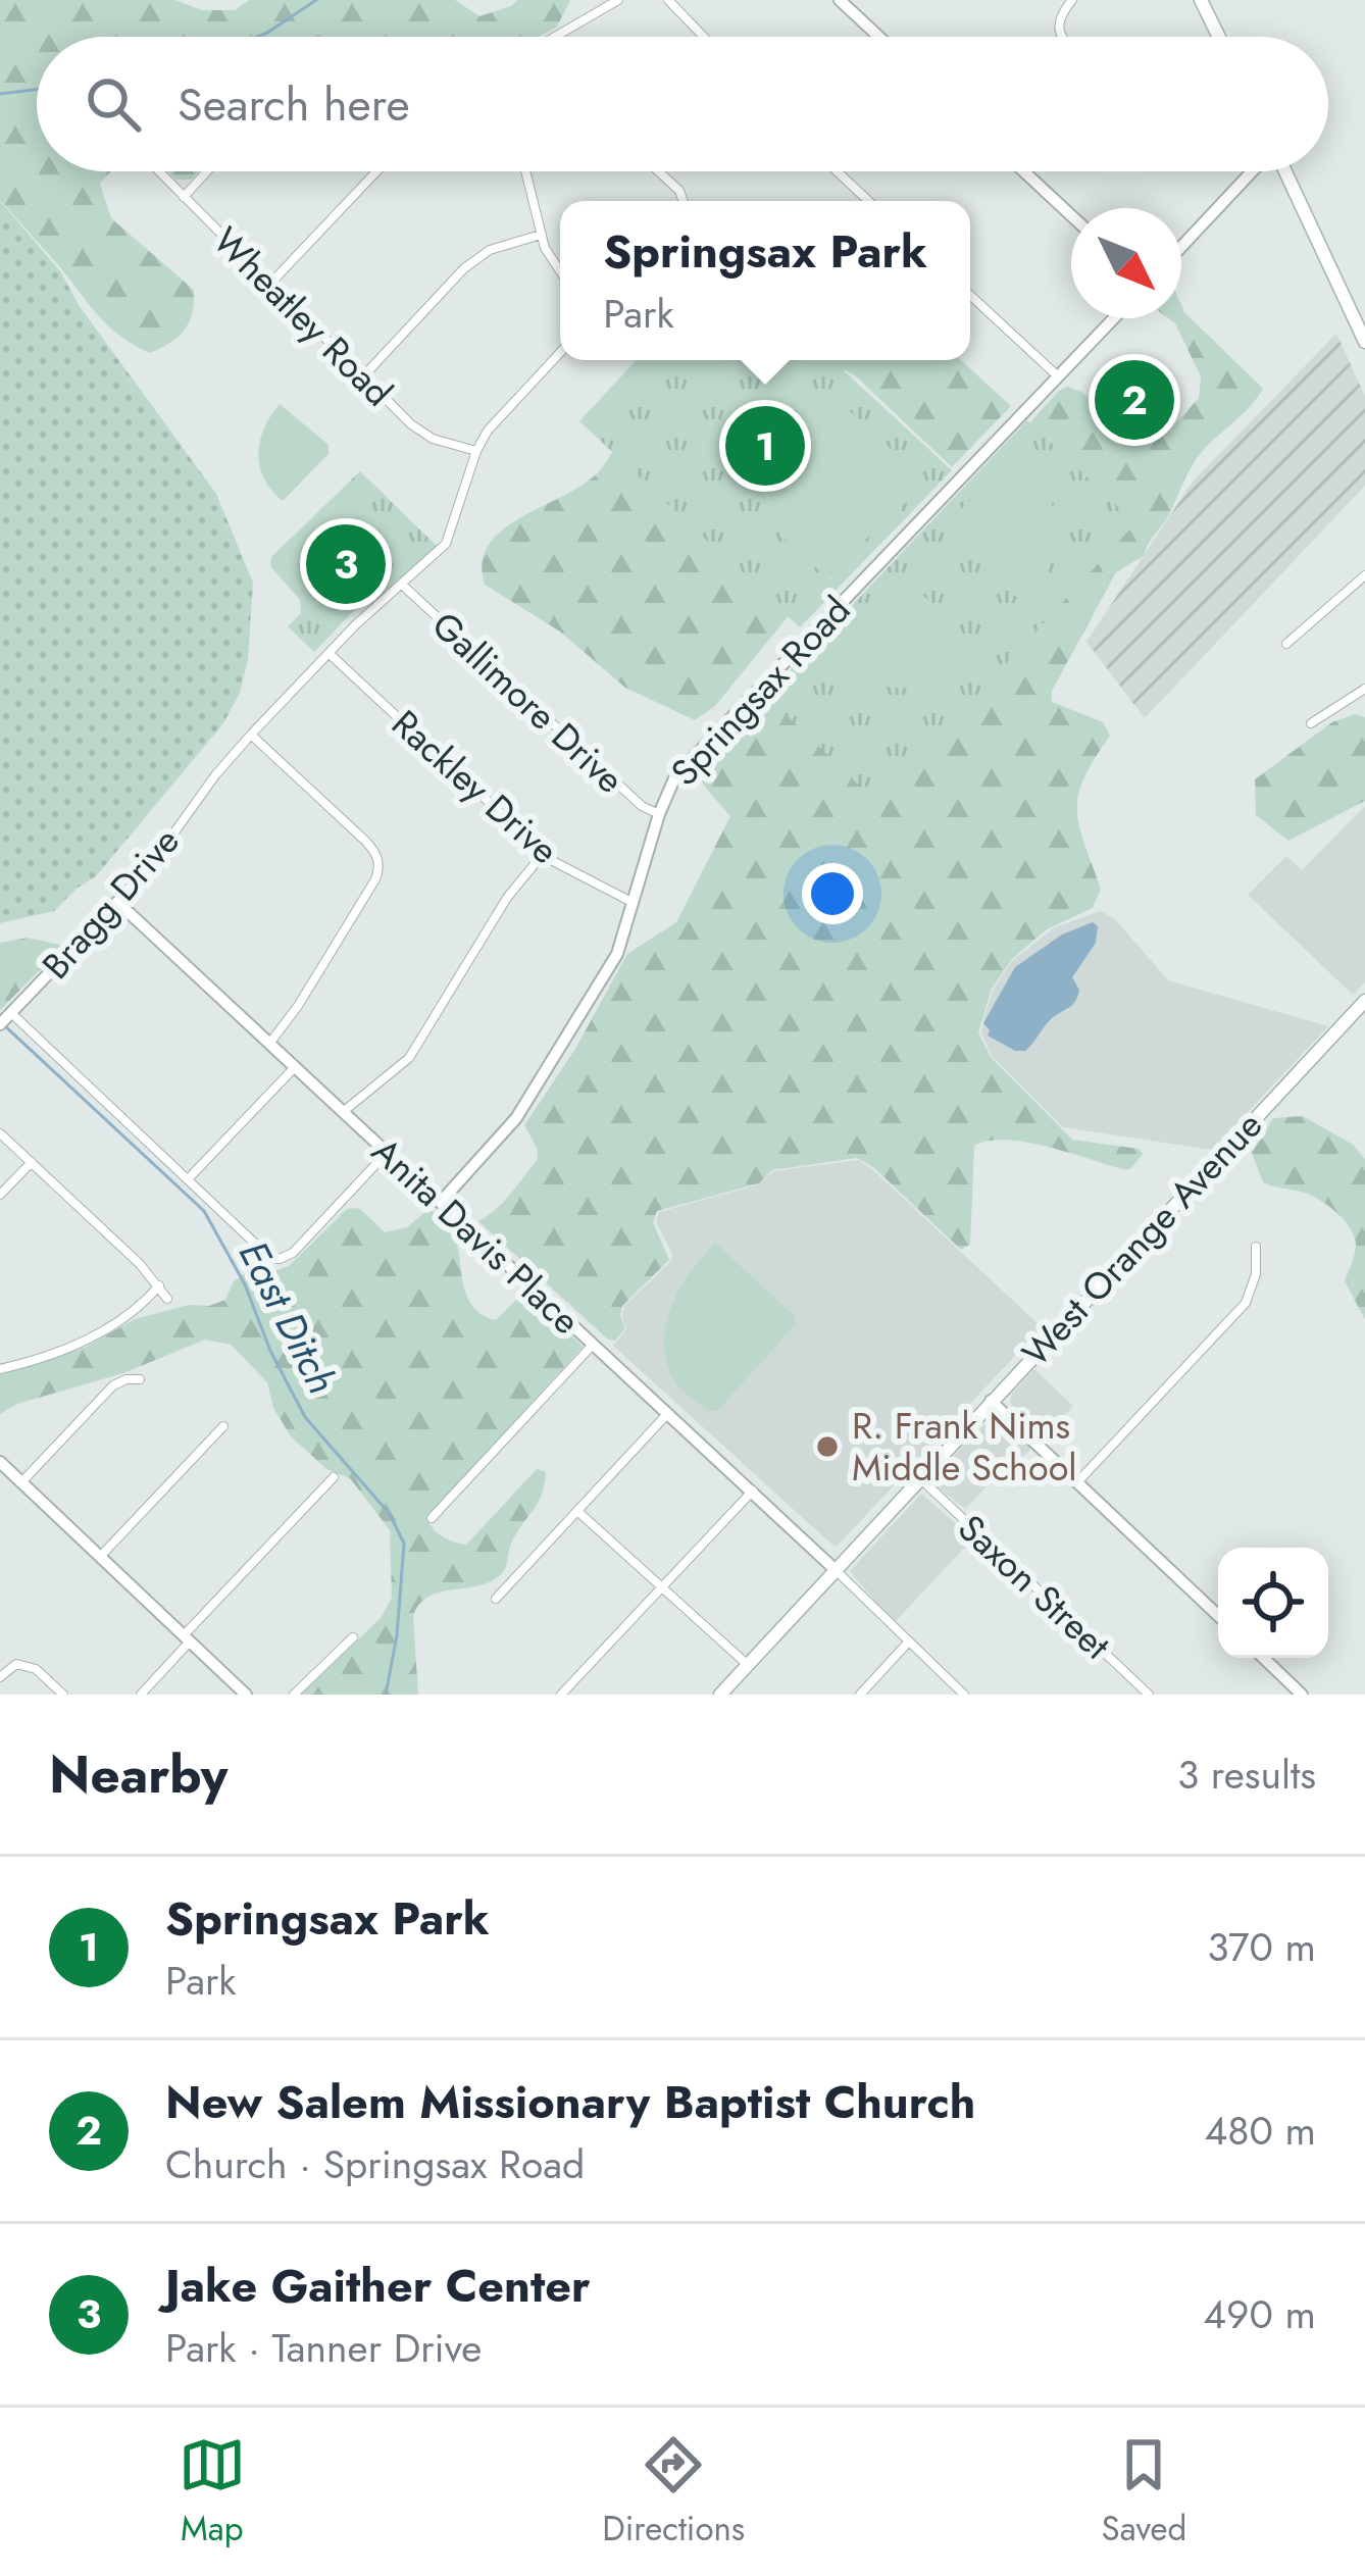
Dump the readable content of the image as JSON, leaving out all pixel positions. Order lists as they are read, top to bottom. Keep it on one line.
{"streets":{"main road":["West Orange Avenue"],"street":["Wheatley Road","Springsax Road","Gallimore Drive","Rackley Drive","Bragg Drive","Anita Davis Place","Saxon Street"]},"crossings":[["Wheatley Road","Bragg Drive"],["Springsax Road","Gallimore Drive"],["Springsax Road","Rackley Drive"],["Springsax Road","Anita Davis Place"],["Gallimore Drive","Bragg Drive"],["Rackley Drive","Bragg Drive"],["Bragg Drive","Anita Davis Place"],["Anita Davis Place","West Orange Avenue"],["West Orange Avenue","Saxon Street"]],"water":["East Ditch"],"places":["R. Frank Nims Middle School"],"north":"bottom right","page":{"search":"Search here","popup":["Springsax Park","Park"],"pins":["2","1","3"],"heading":["Nearby","3 results"],"list":[{"mark":"1","name":"Springsax Park","note":"Park","value":"370 m"},{"mark":"2","name":"New Salem Missionary Baptist Church","note":"Church · Springsax Road","value":"480 m"},{"mark":"3","name":"Jake Gaither Center","note":"Park · Tanner Drive","value":"490 m"}],"nav":["Map","Directions","Saved"]}}
